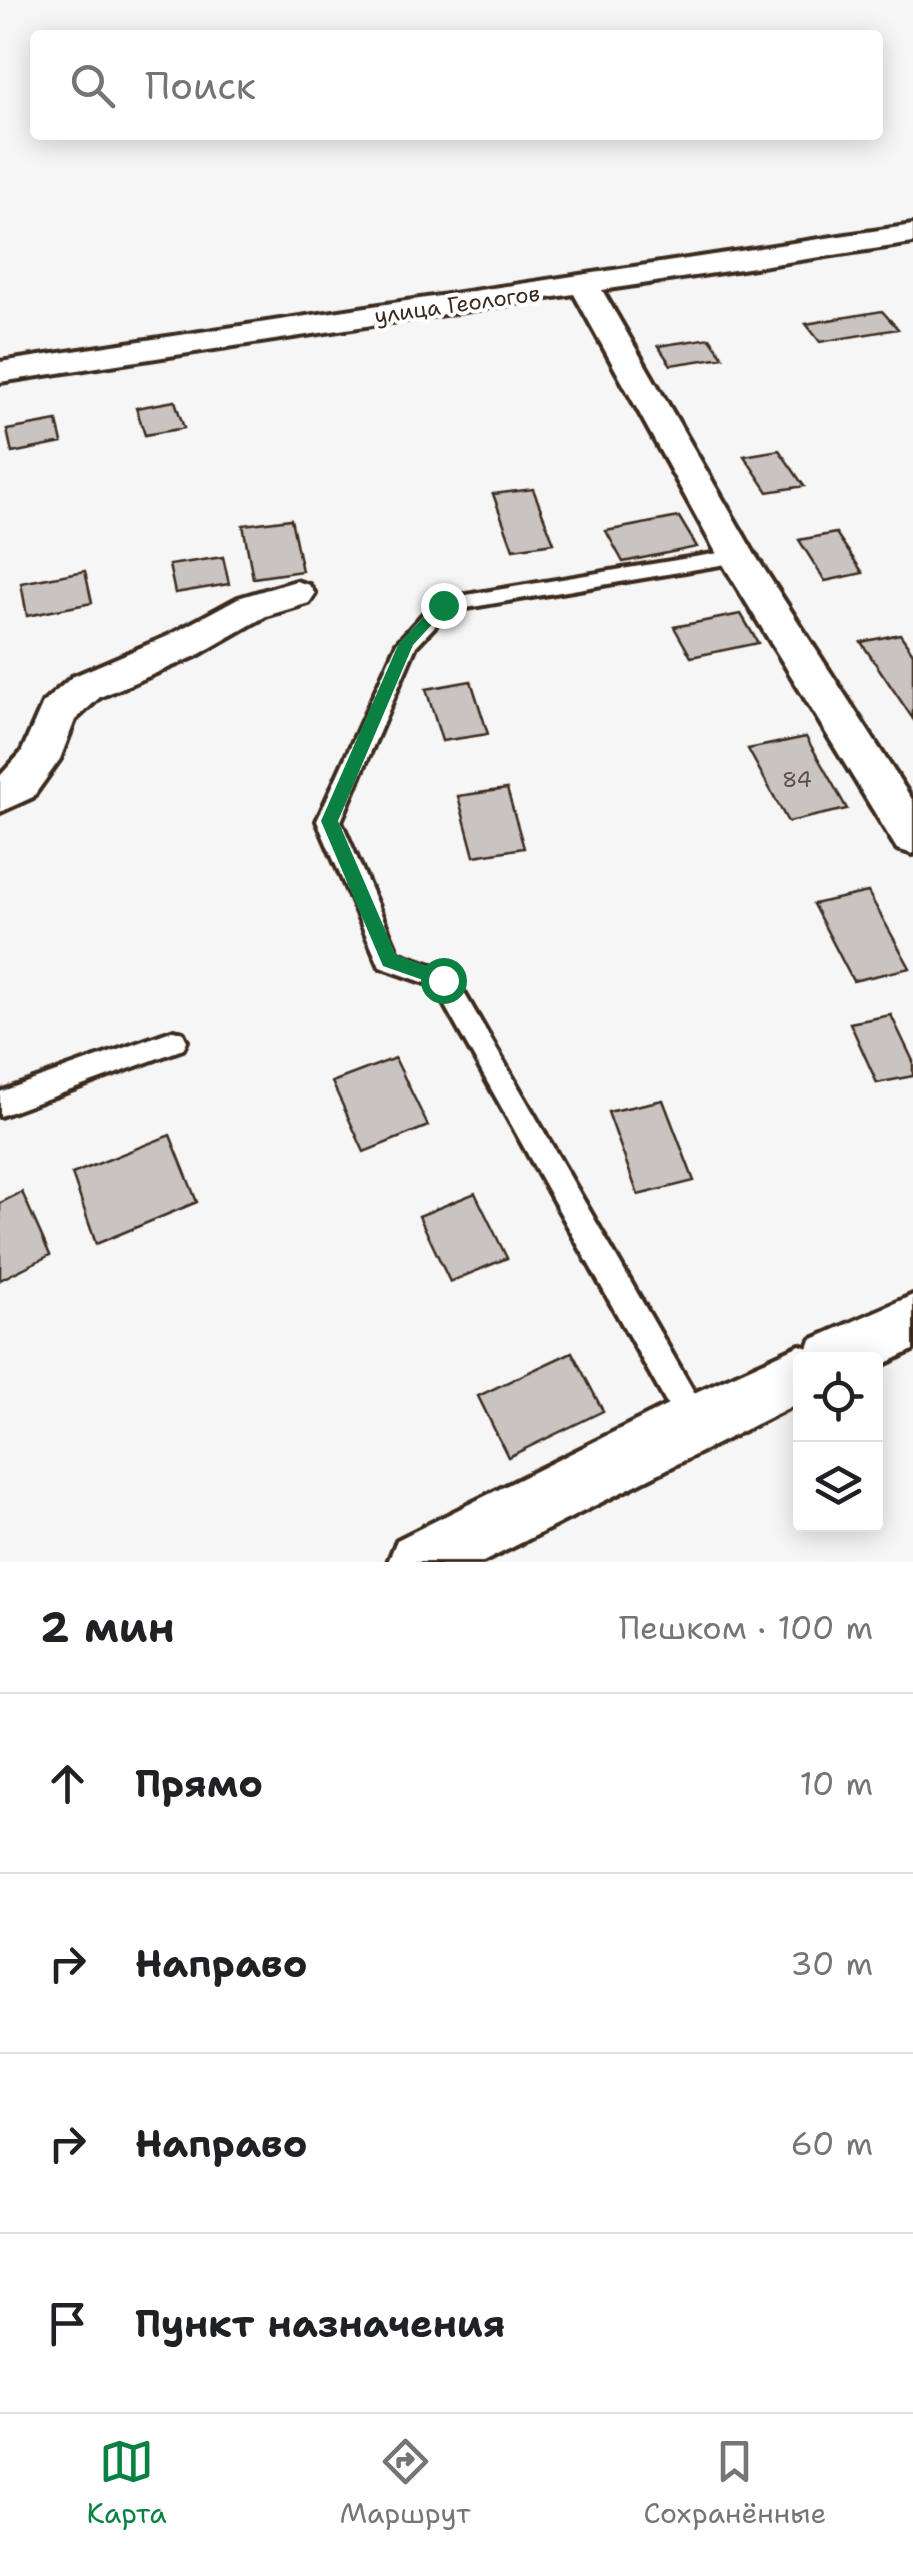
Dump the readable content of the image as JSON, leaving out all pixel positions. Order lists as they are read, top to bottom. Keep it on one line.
{"streets":{"street":["улица Геологов"]},"house_numbers":["84"],"page":{"search":"Поиск","heading":["2 мин","Пешком · 100 m"],"list":[["Прямо","10 m"],["Направо","30 m"],["Направо","60 m"],"Пункт назначения"],"nav":["Карта","Маршрут","Сохранённые"]}}
